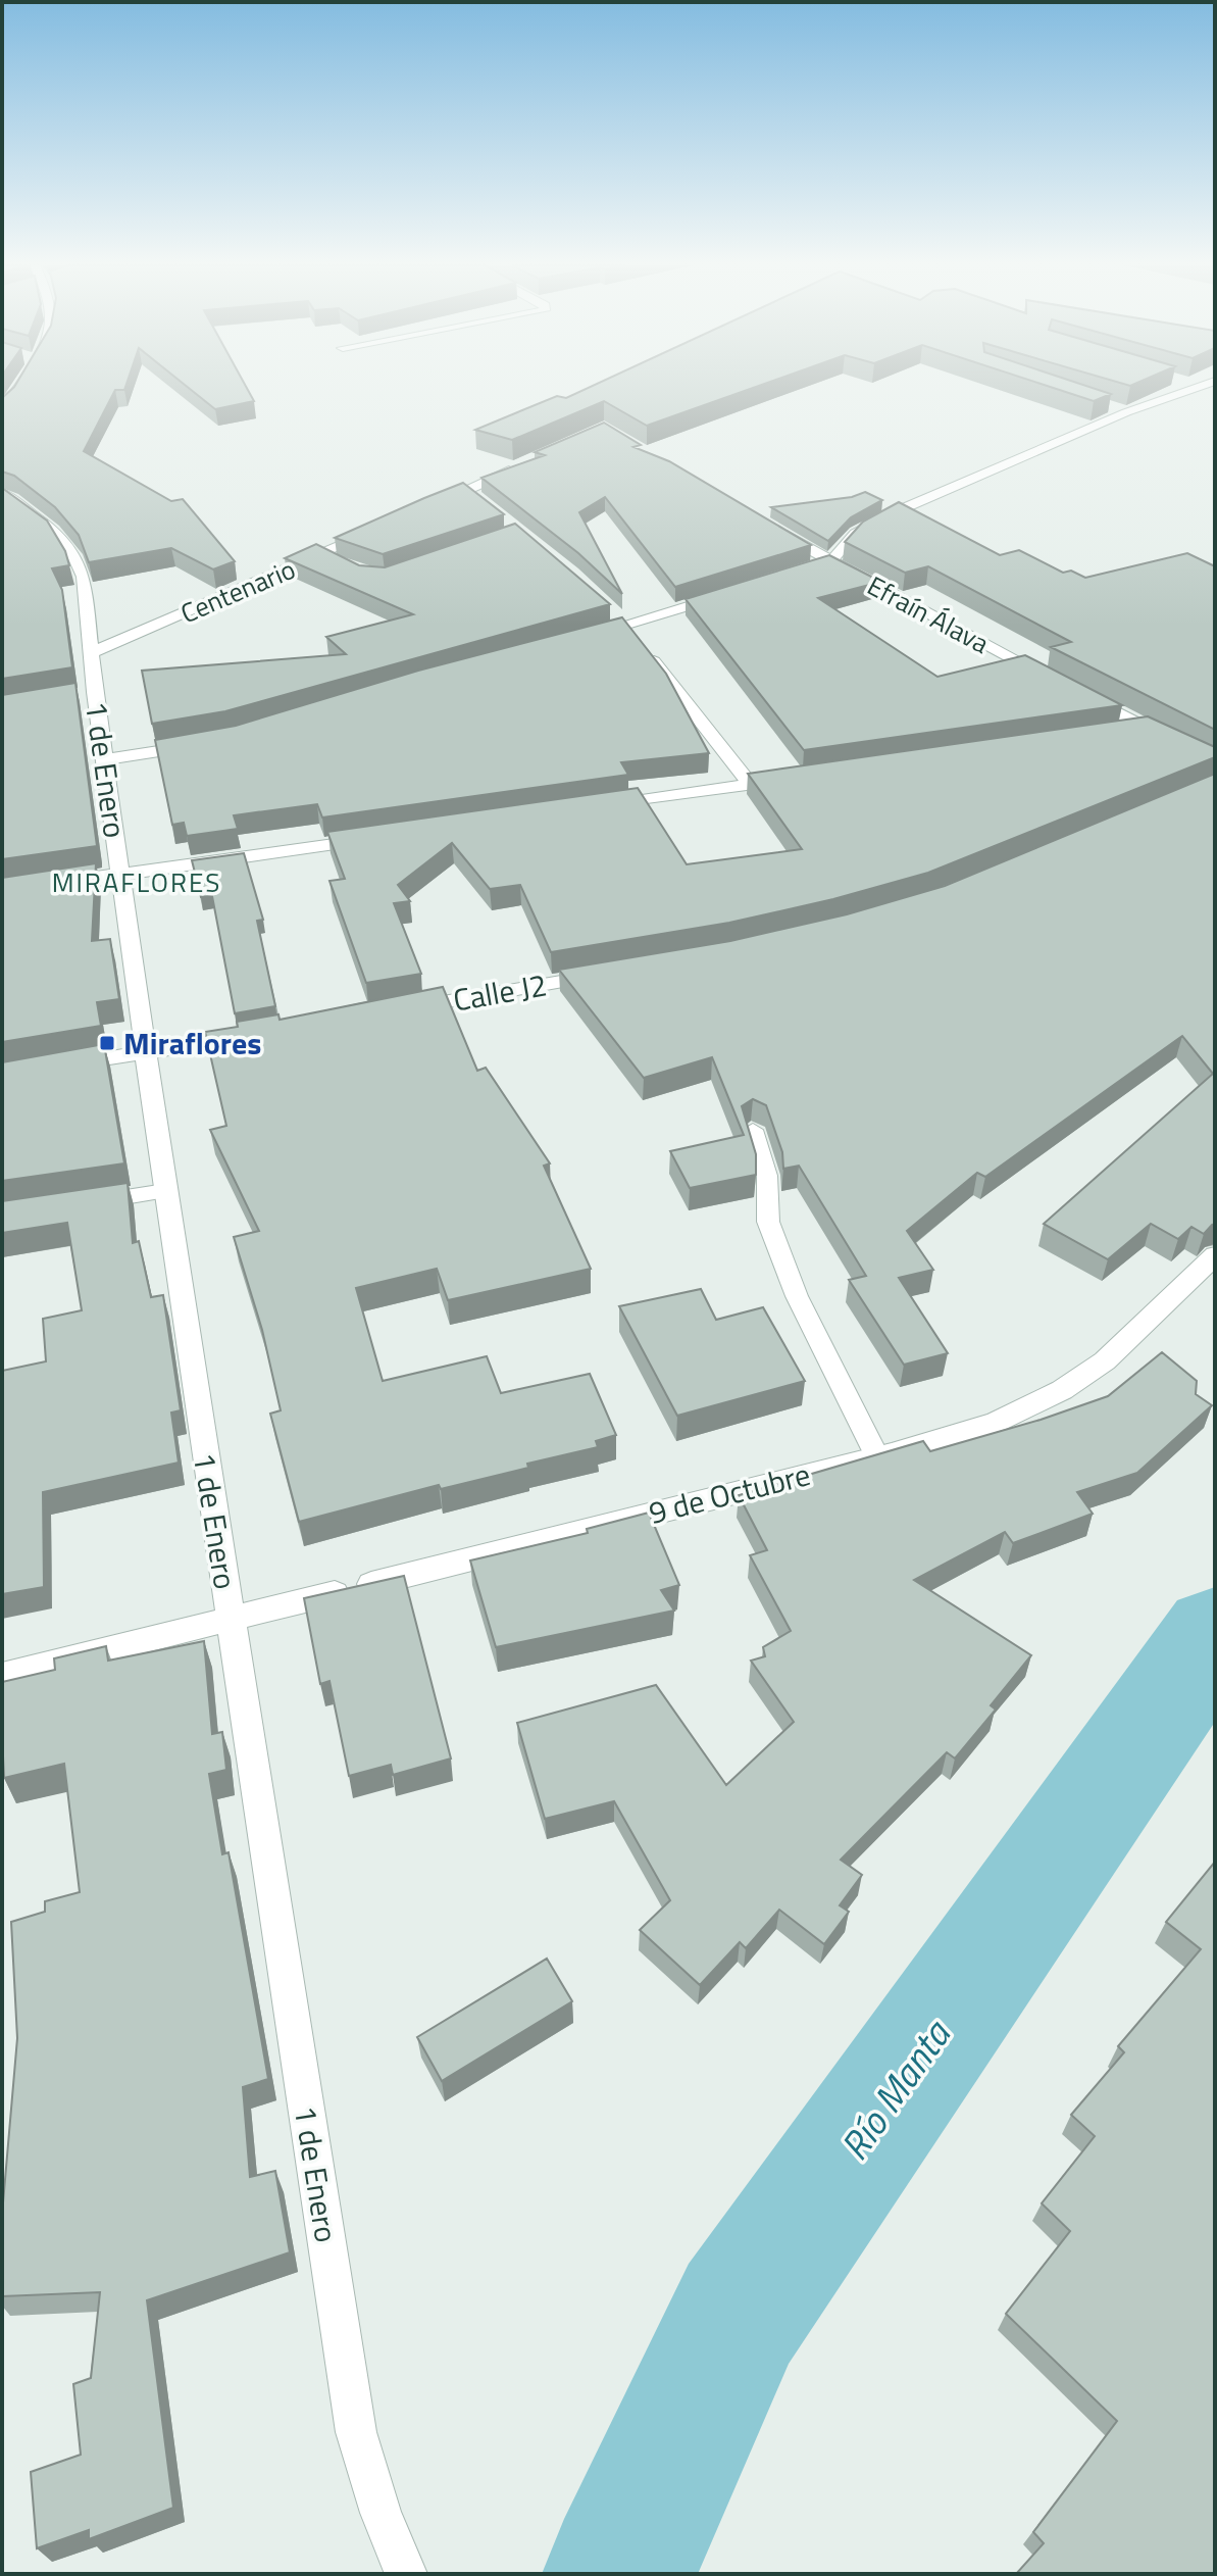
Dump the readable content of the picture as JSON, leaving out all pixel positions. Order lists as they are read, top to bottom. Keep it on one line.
{"streets":{"street":["Centenario","Efraín Álava","1 de Enero","Calle J2","9 de Octubre"]},"crossings":[["Centenario","1 de Enero"],["1 de Enero","9 de Octubre"]],"districts":["MIRAFLORES"],"water":["Río Manta"],"places":{"transit":["Miraflores"]}}
